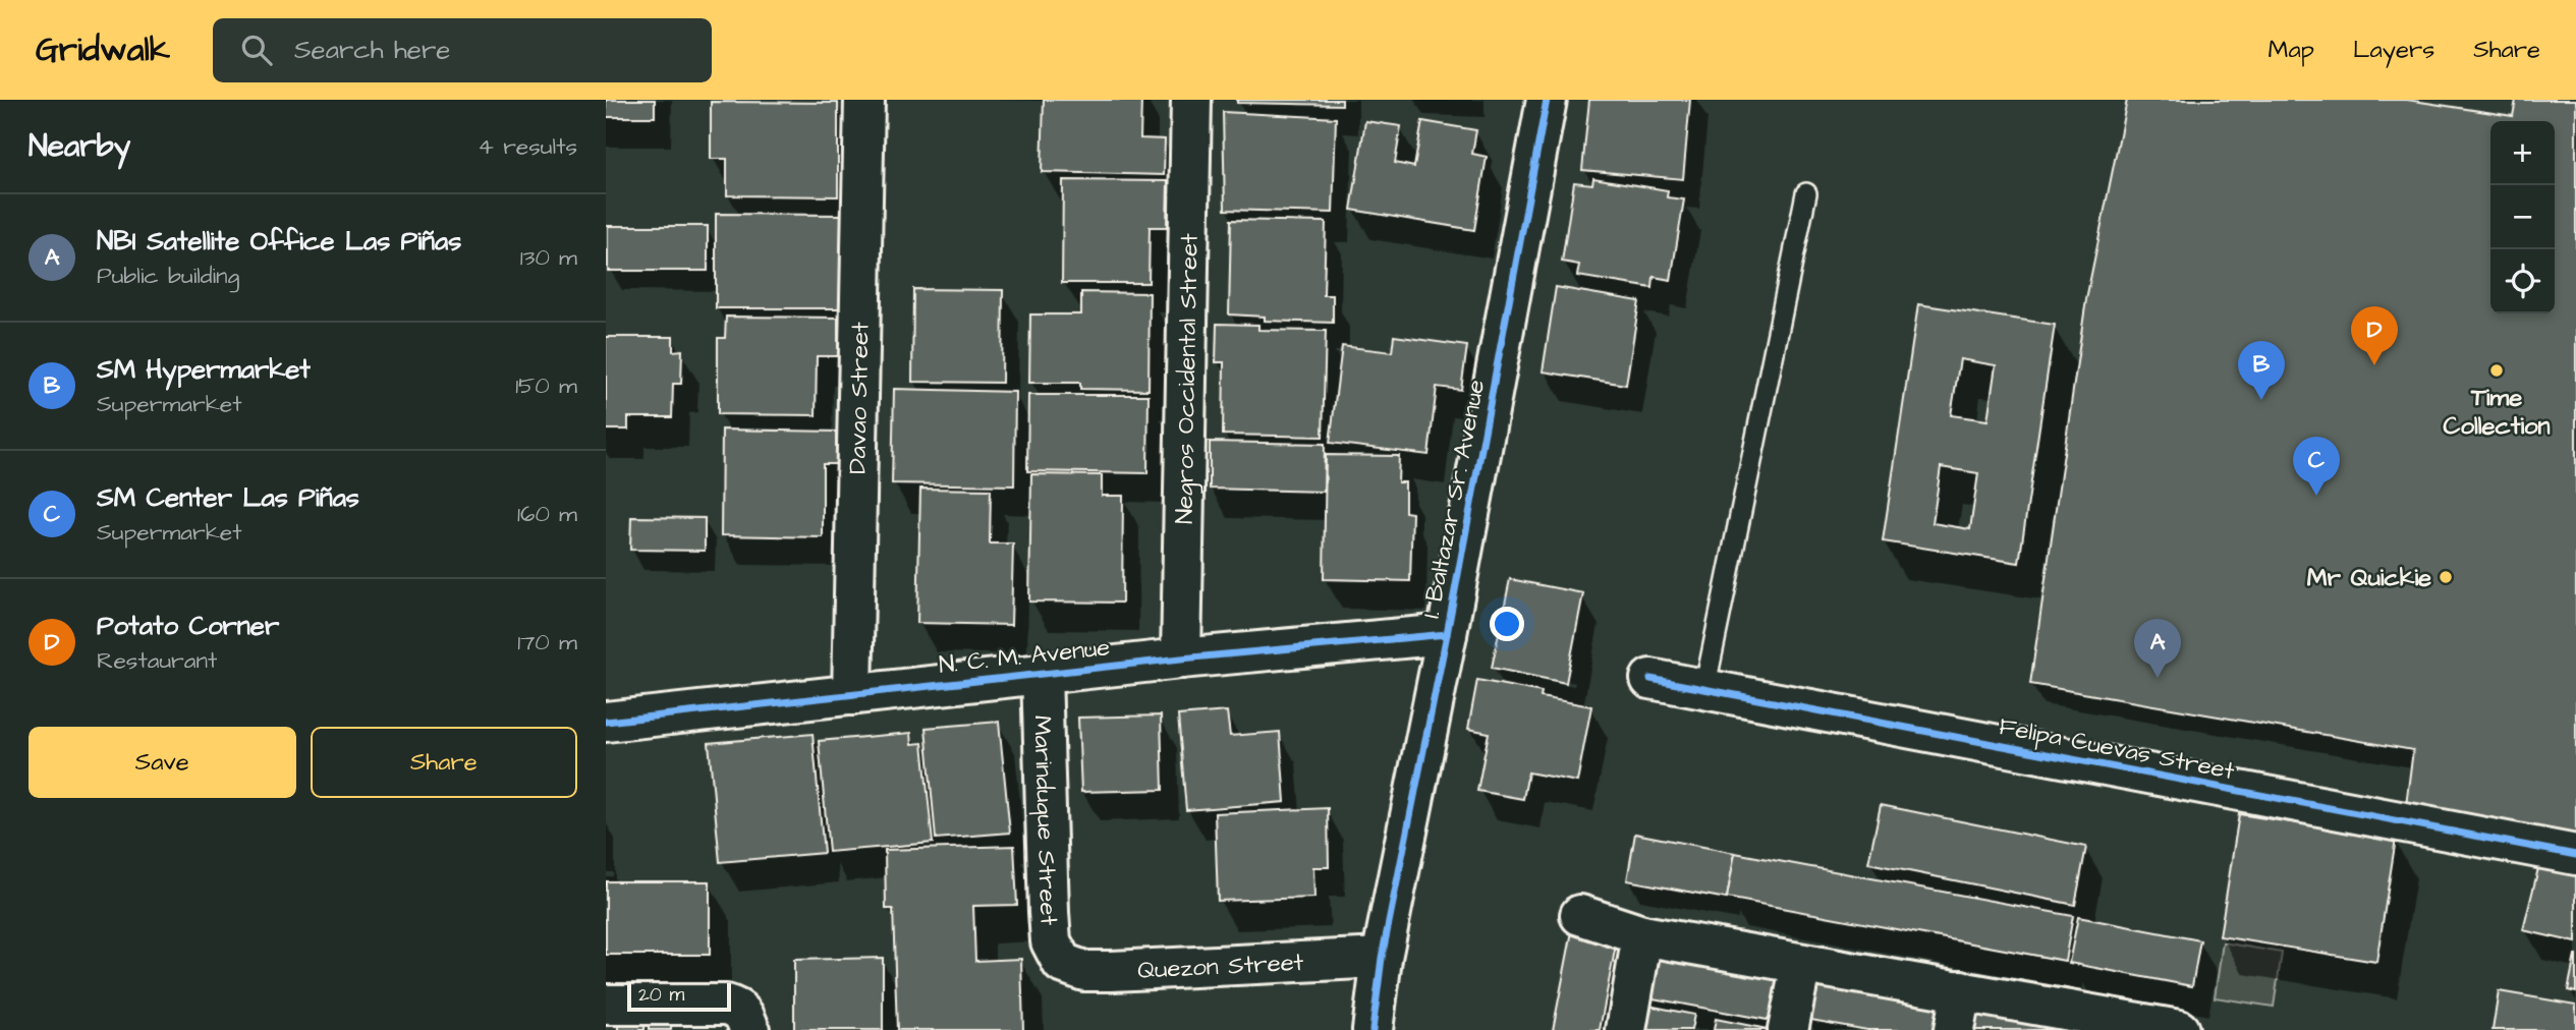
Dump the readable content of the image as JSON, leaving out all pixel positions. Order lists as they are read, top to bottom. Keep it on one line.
{"streets":{"street":["Negros Occidental Street","Davao Street","I. Baltazar Sr. Avenue","N. C. M. Avenue","Felipa Cuevas Street","Marinduque Street","Quezon Street"]},"crossings":[["Negros Occidental Street","N. C. M. Avenue"],["Davao Street","N. C. M. Avenue"],["I. Baltazar Sr. Avenue","N. C. M. Avenue"],["I. Baltazar Sr. Avenue","Quezon Street"],["N. C. M. Avenue","Marinduque Street"],["Marinduque Street","Quezon Street"]],"places":["Time Collection","Mr Quickie"],"scale_bar":"20 m","page":{"header":"Gridwalk","search":"Search here","nav":["Map","Layers","Share"],"heading":["Nearby","4 results"],"map_buttons":["+","−"],"list":[{"mark":"A","name":"NBI Satellite Office Las Piñas","note":"Public building","value":"130 m"},{"mark":"B","name":"SM Hypermarket","note":"Supermarket","value":"150 m"},{"mark":"C","name":"SM Center Las Piñas","note":"Supermarket","value":"160 m"},{"mark":"D","name":"Potato Corner","note":"Restaurant","value":"170 m"}],"pins":["D","B","C","A"],"buttons":["Save","Share"],"scale":"20 m"}}
